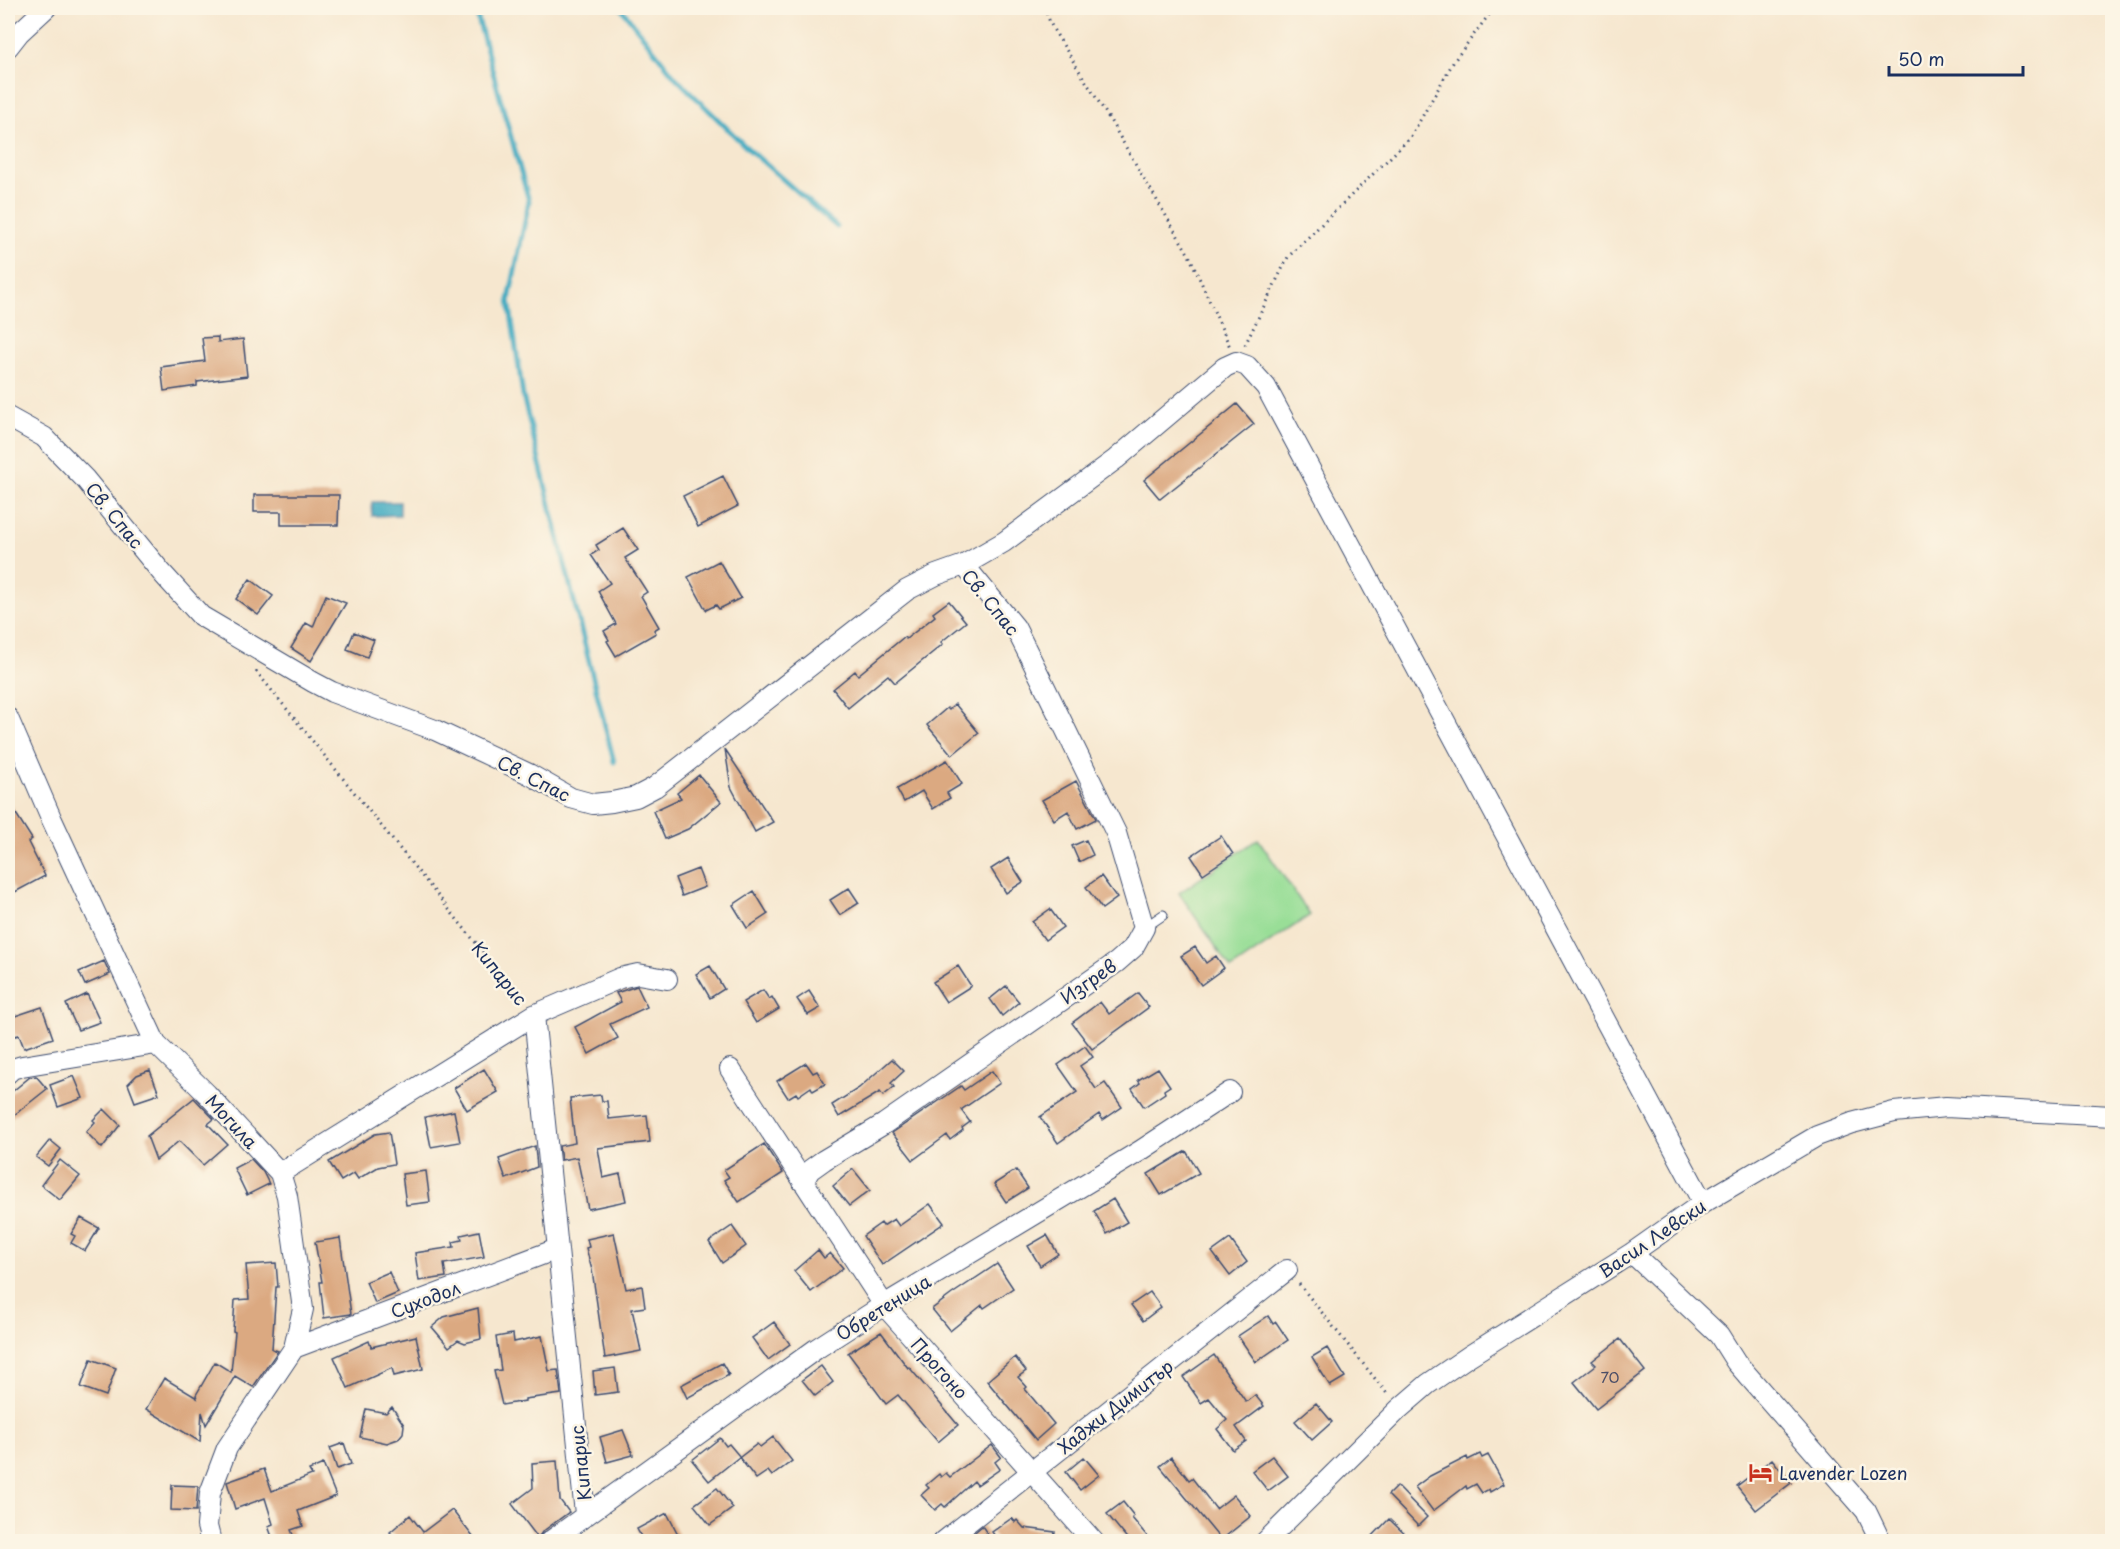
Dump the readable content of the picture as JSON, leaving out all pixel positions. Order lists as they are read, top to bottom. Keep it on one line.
{"streets":{"street":["Св. Спас","Кипарис","Изгрев","Могила","Васил Левски","Суходол","Обретеница","Прогоно","Хаджи Димитър"]},"crossings":[["Св. Спас","Изгрев"],["Кипарис","Суходол"],["Кипарис","Обретеница"],["Изгрев","Прогоно"],["Могила","Суходол"],["Обретеница","Прогоно"],["Прогоно","Хаджи Димитър"]],"places":{"hotel":["Lavender Lozen"]},"house_numbers":["70"],"scale_bar":"50 m"}
